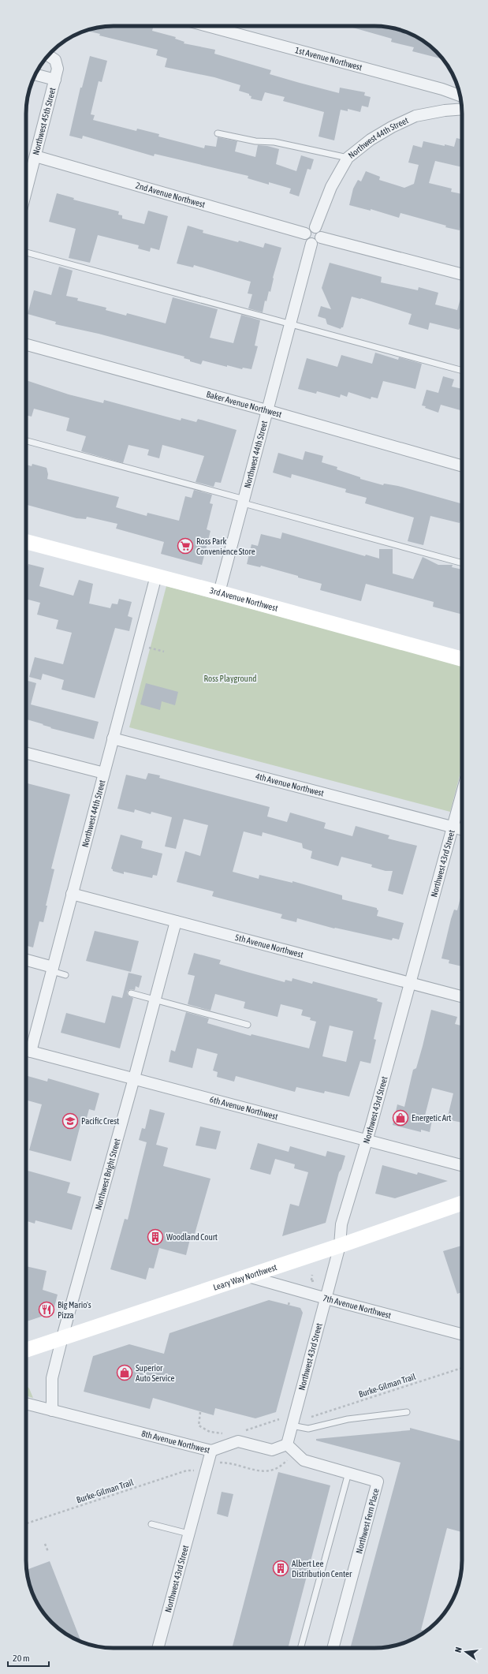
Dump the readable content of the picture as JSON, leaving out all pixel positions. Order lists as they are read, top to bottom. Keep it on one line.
{"streets":{"main road":["3rd Avenue Northwest","Leary Way Northwest"],"street":["1st Avenue Northwest","Northwest 45th Street","Northwest 44th Street","2nd Avenue Northwest","Baker Avenue Northwest","4th Avenue Northwest","Northwest 43rd Street","5th Avenue Northwest","6th Avenue Northwest","Northwest Bright Street","7th Avenue Northwest","8th Avenue Northwest","Northwest Fern Place"],"path":["Burke-Gilman Trail"]},"crossings":[["Northwest 45th Street","2nd Avenue Northwest"],["Northwest 44th Street","2nd Avenue Northwest"],["Northwest 44th Street","Baker Avenue Northwest"],["Northwest 44th Street","3rd Avenue Northwest"],["Northwest 44th Street","4th Avenue Northwest"],["Northwest 44th Street","5th Avenue Northwest"],["Northwest 44th Street","6th Avenue Northwest"],["4th Avenue Northwest","Northwest 43rd Street"],["Northwest 43rd Street","5th Avenue Northwest"],["Northwest 43rd Street","6th Avenue Northwest"],["Northwest 43rd Street","Leary Way Northwest"],["Northwest 43rd Street","7th Avenue Northwest"],["Northwest 43rd Street","8th Avenue Northwest"],["5th Avenue Northwest","Northwest Bright Street"],["6th Avenue Northwest","Northwest Bright Street"],["Northwest Bright Street","Leary Way Northwest"],["Northwest Bright Street","8th Avenue Northwest"],["Leary Way Northwest","7th Avenue Northwest"]],"parks":["Ross Playground"],"places":{"supermarket":["Ross Park Convenience Store"],"shop":["Energetic Art","Superior Auto Service"],"school or university":["Pacific Crest"],"building":["Woodland Court","Albert Lee Distribution Center"],"restaurant":["Big Mario's Pizza"]},"scale_bar":"20 m","north":"left"}
